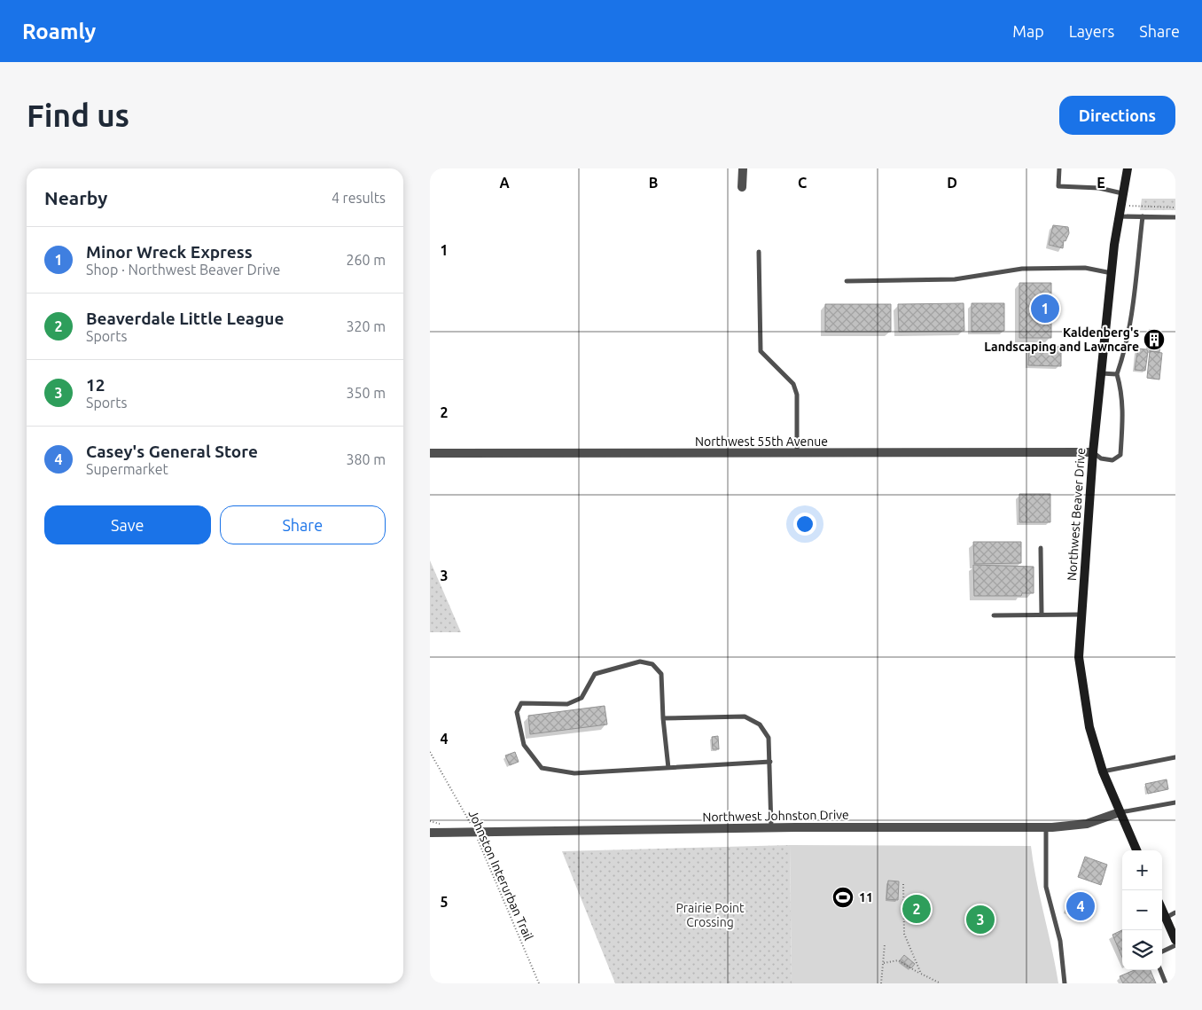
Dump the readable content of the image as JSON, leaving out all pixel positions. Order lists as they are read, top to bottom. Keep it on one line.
{"streets":{"main road":["Northwest Beaver Drive"],"street":["Northwest 55th Avenue","Northwest Johnston Drive"],"path":["Johnston Interurban Trail"]},"crossings":[["Northwest 55th Avenue","Northwest Beaver Drive"],["Northwest Beaver Drive","Northwest Johnston Drive"],["Northwest Johnston Drive","Johnston Interurban Trail"]],"parks":["Prairie Point Crossing"],"places":{"building":["Kaldenberg's Landscaping and Lawncare"],"sports":["11"]},"page":{"header":"Roamly","nav":["Map","Layers","Share"],"buttons":["Directions",["Save","Share"]],"title":"Find us","heading":["Nearby","4 results"],"list":[{"mark":"1","name":"Minor Wreck Express","note":"Shop · Northwest Beaver Drive","value":"260 m"},{"mark":"2","name":"Beaverdale Little League","note":"Sports","value":"320 m"},{"mark":"3","name":"12","note":"Sports","value":"350 m"},{"mark":"4","name":"Casey's General Store","note":"Supermarket","value":"380 m"}],"pins":["1","4","2","3"],"map_buttons":["+","−"]},"grid":{"columns":["A","B","C","D","E"],"rows":["1","2","3","4","5"]}}
